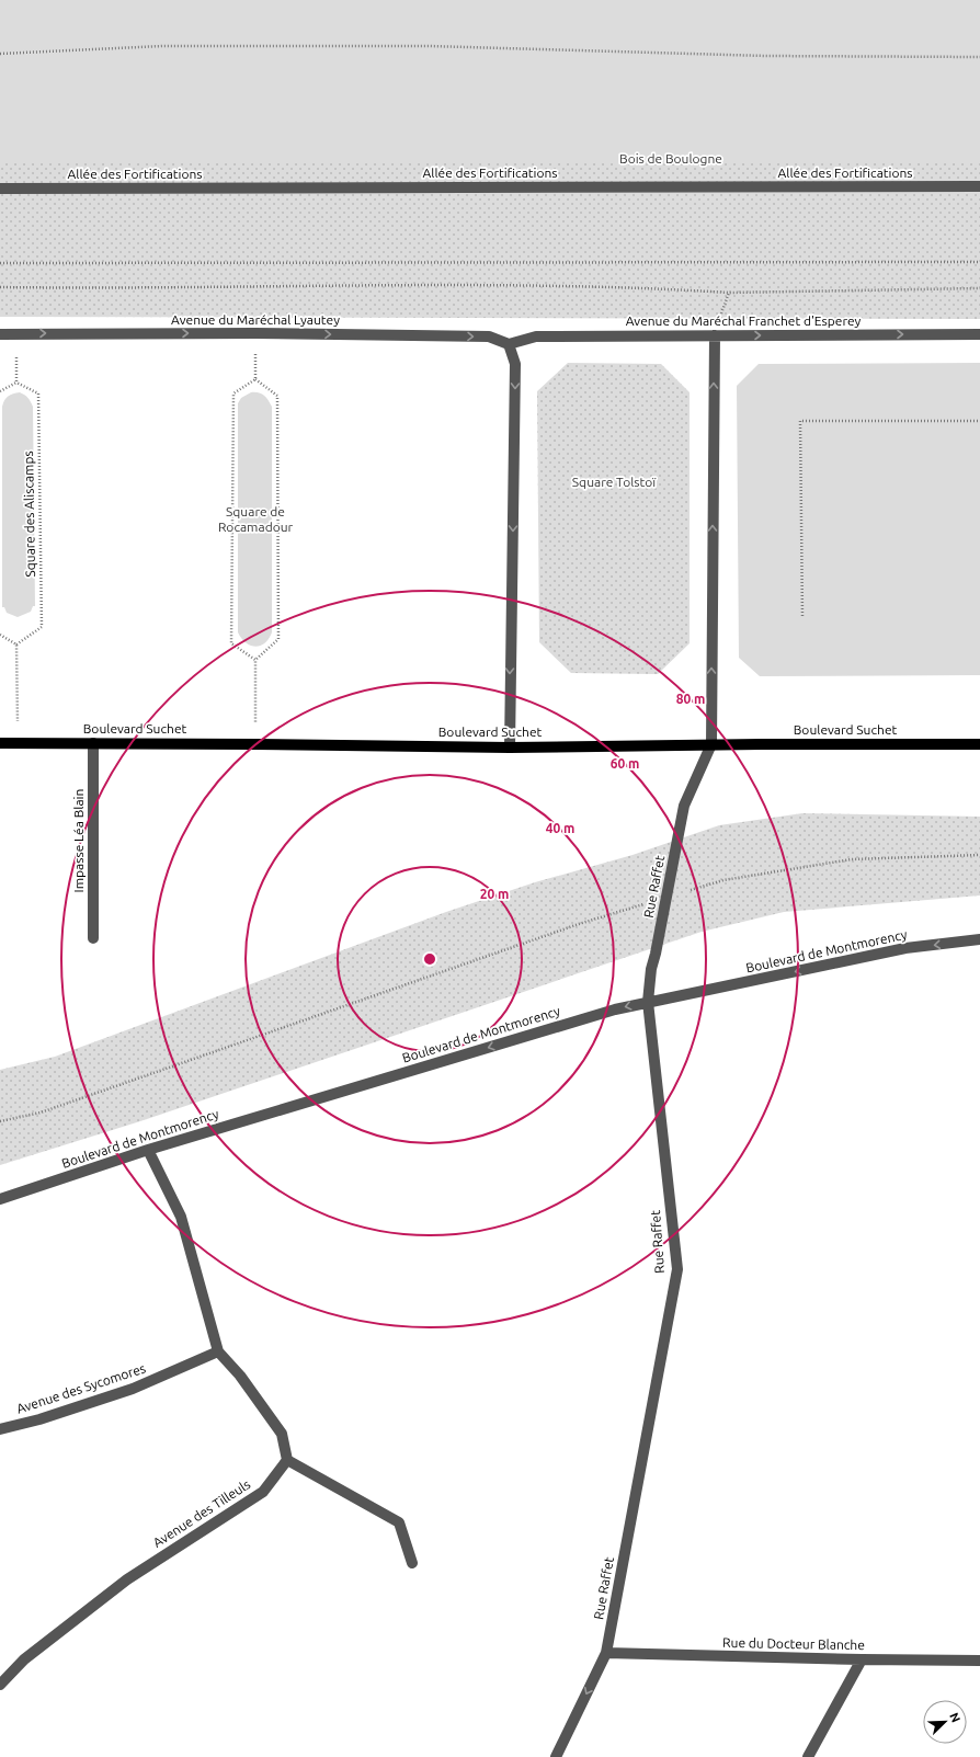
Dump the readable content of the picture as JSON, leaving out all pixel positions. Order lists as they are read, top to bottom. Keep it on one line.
{"streets":{"main road":["Boulevard Suchet"],"street":["Allée des Fortifications","Avenue du Maréchal Lyautey","Avenue du Maréchal Franchet d'Esperey","Impasse Léa Blain","Rue Raffet","Boulevard de Montmorency","Avenue des Sycomores","Avenue des Tilleuls","Rue du Docteur Blanche"],"path":["Square des Aliscamps"]},"crossings":[["Avenue du Maréchal Lyautey","Avenue du Maréchal Franchet d'Esperey"],["Boulevard Suchet","Impasse Léa Blain"],["Boulevard Suchet","Rue Raffet"],["Rue Raffet","Boulevard de Montmorency"],["Rue Raffet","Rue du Docteur Blanche"]],"one_way":["Avenue du Maréchal Lyautey","Avenue du Maréchal Franchet d'Esperey","Boulevard de Montmorency"],"parks":["Bois de Boulogne","Square Tolstoï","Square de Rocamadour"],"north":"top right","rings":["80 m","60 m","40 m","20 m"]}
